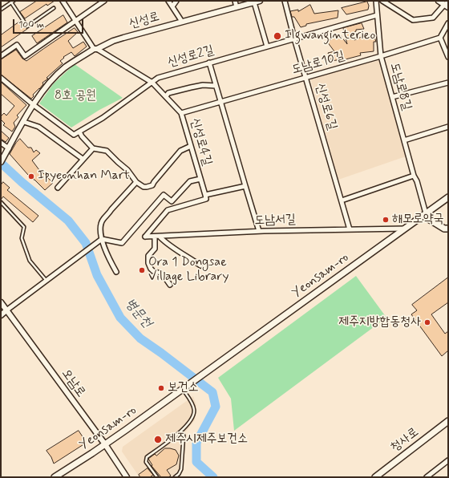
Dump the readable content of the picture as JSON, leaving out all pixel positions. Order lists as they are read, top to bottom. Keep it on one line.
{"streets":{"main road":["Yeonsam-ro","청사로"],"street":["신성로","신성로2길","도남로10길","도남로8길","신성로6길","신성로4길","도남서길","오남로"]},"crossings":[["신성로","신성로4길"],["신성로2길","도남로8길"],["신성로2길","신성로6길"],["신성로2길","신성로4길"],["도남로10길","도남로8길"],["도남로10길","신성로6길"],["도남로10길","신성로4길"],["도남로8길","Yeonsam-ro"],["신성로6길","도남서길"],["신성로4길","도남서길"],["도남서길","Yeonsam-ro"],["Yeonsam-ro","오남로"]],"water":["병문천"],"parks":["8호 공원"],"places":["Ilgwanginterieo","Ipyeonhan Mart","해모로약국","Ora 1 Dongsae Village Library","제주지방합동청사","보건소","제주시제주보건소"],"scale_bar":"100 m"}
